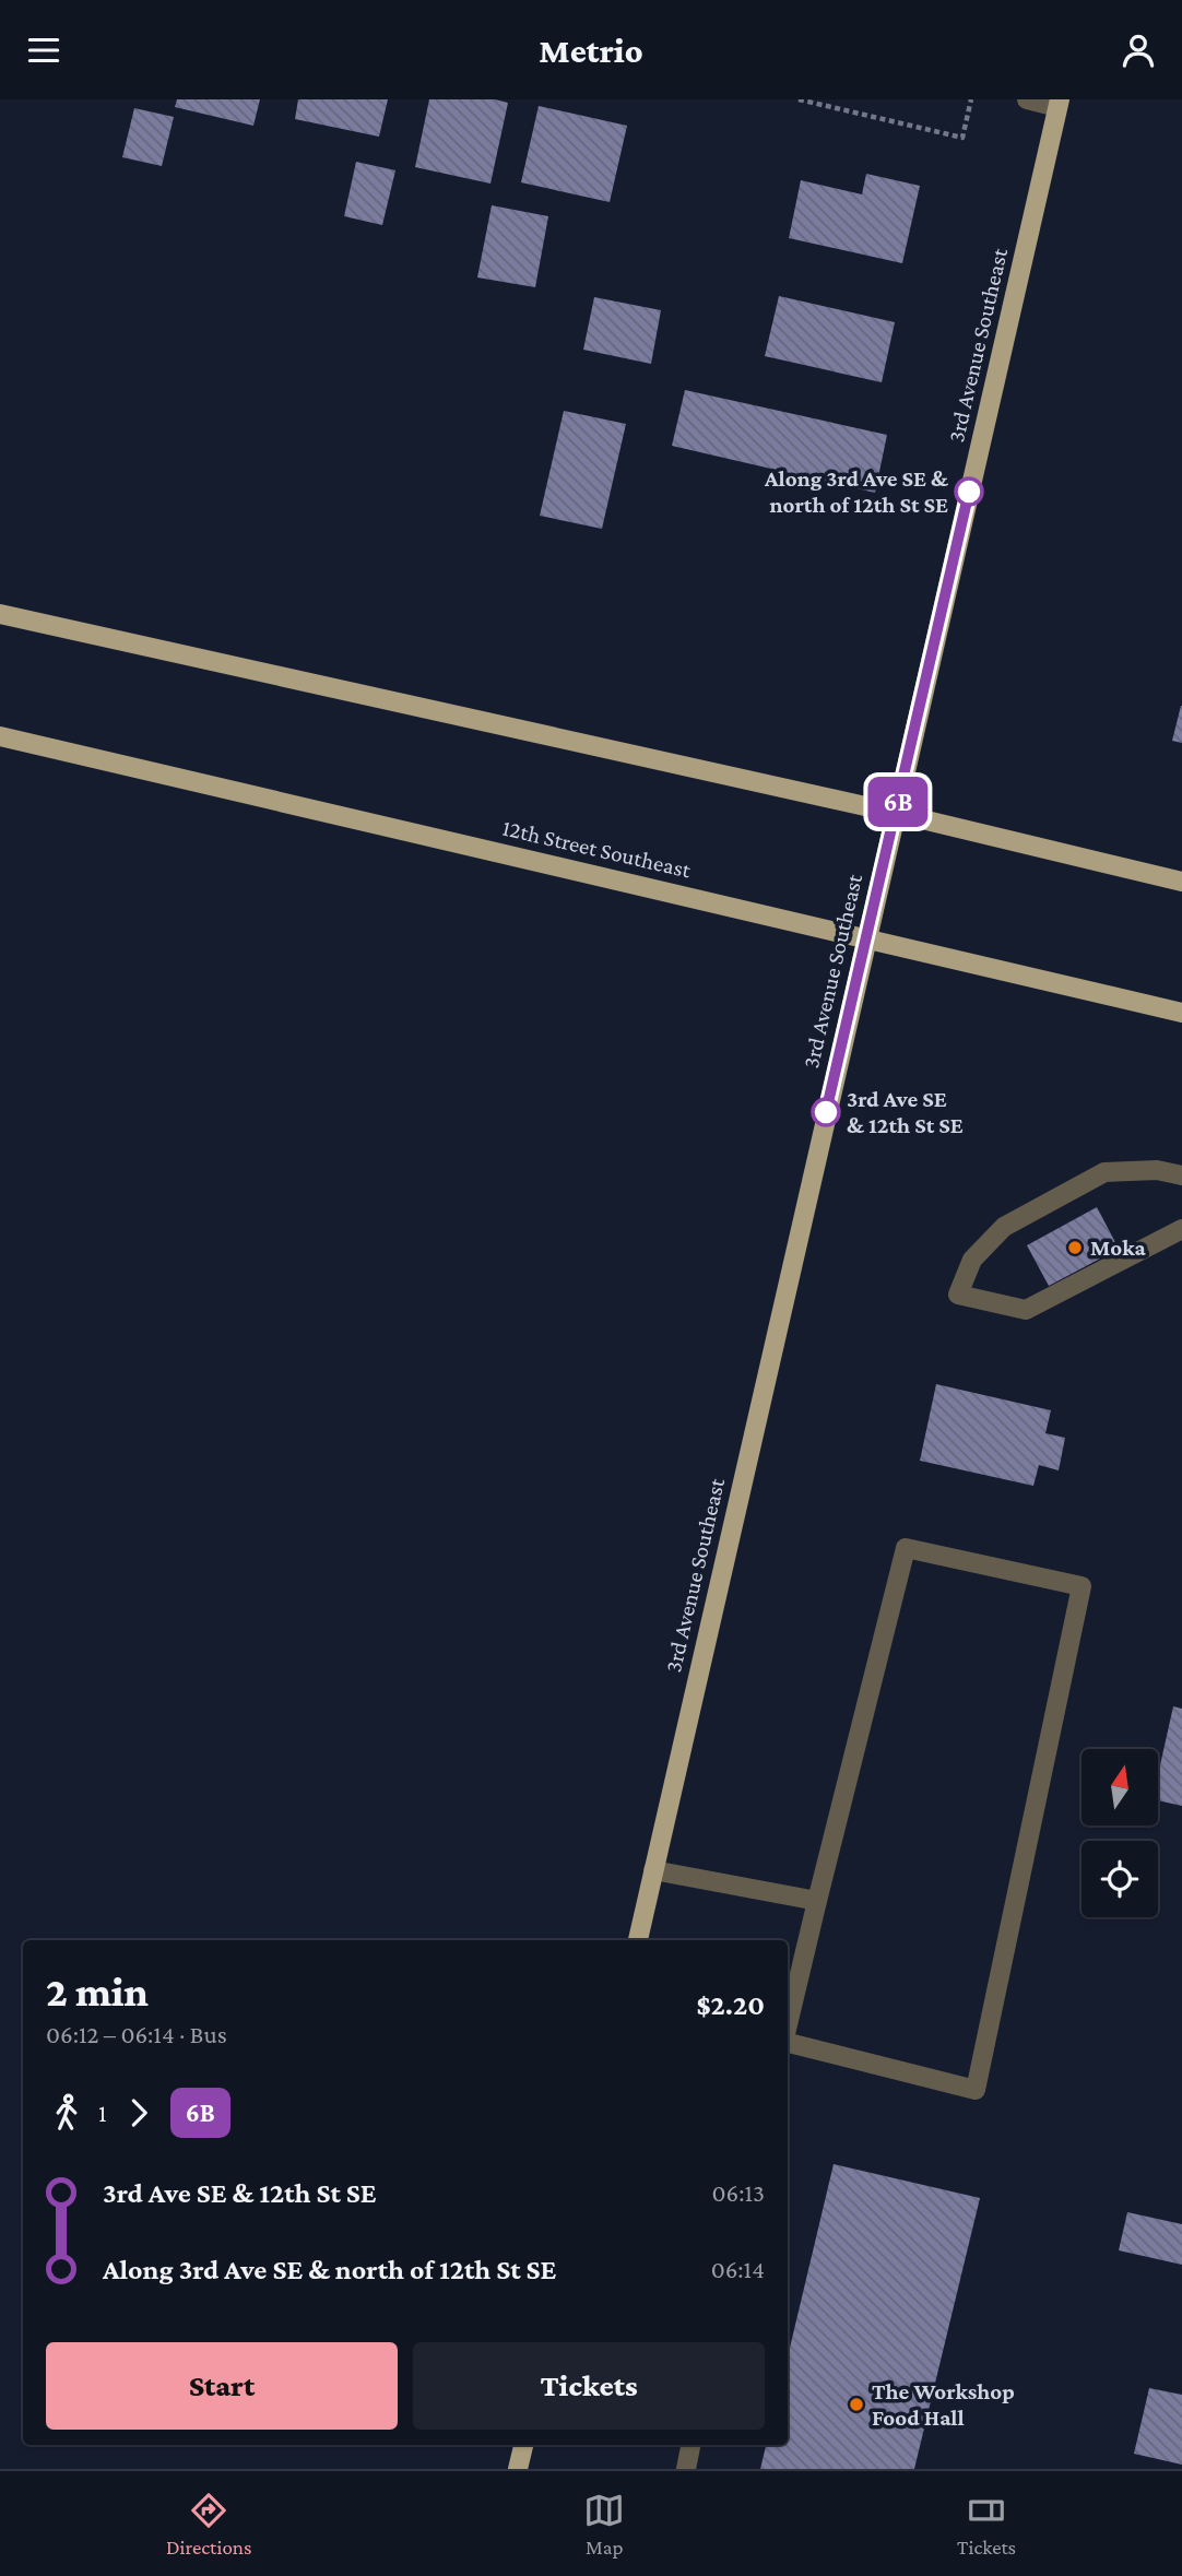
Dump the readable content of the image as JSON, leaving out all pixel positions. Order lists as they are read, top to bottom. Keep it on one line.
{"streets":{"main road":["3rd Avenue Southeast","12th Street Southeast"]},"crossings":[["3rd Avenue Southeast","12th Street Southeast"]],"places":["Along 3rd Ave SE & north of 12th St SE","3rd Ave SE & 12th St SE","Moka","The Workshop Food Hall"],"lines":["bus line 6B"],"north":"top","page":{"header":"Metrio","on_map":"6B","heading":["2 min","06:12 – 06:14 · Bus","$2.20"],"legs":["1","6B"],"list":[{"name":"3rd Ave SE & 12th St SE","value":"06:13"},{"name":"Along 3rd Ave SE & north of 12th St SE","value":"06:14"}],"buttons":["Start","Tickets"],"tabs":["Directions","Map","Tickets"]}}
